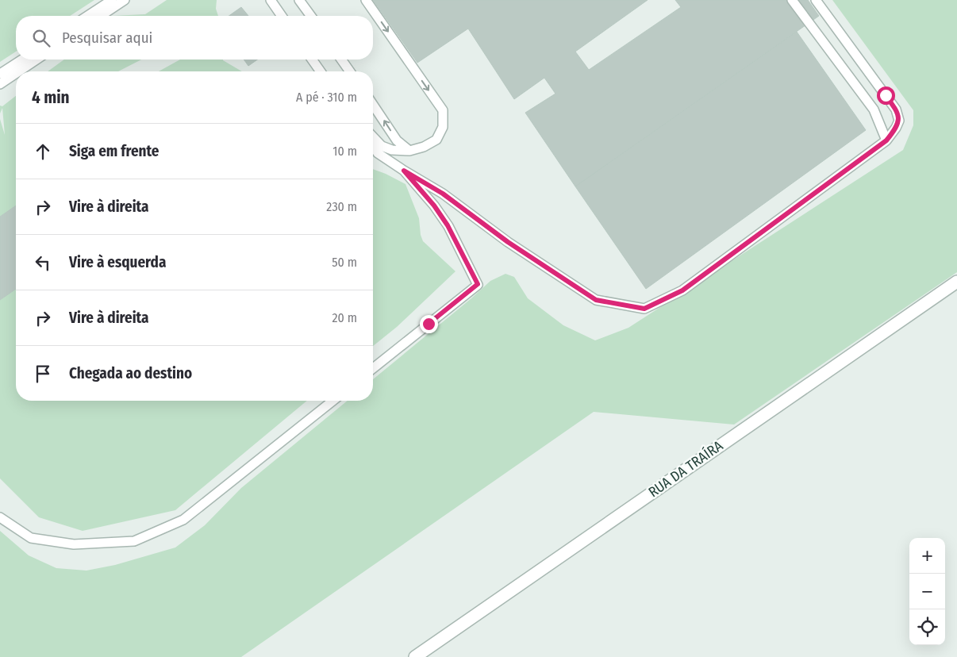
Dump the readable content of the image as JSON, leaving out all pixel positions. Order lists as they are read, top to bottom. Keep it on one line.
{"streets":{"street":["RUA DA TRAÍRA"]},"page":{"search":"Pesquisar aqui","heading":["4 min","A pé · 310 m"],"list":[["Siga em frente","10 m"],["Vire à direita","230 m"],["Vire à esquerda","50 m"],["Vire à direita","20 m"],"Chegada ao destino"],"map_buttons":["+","−"]}}
